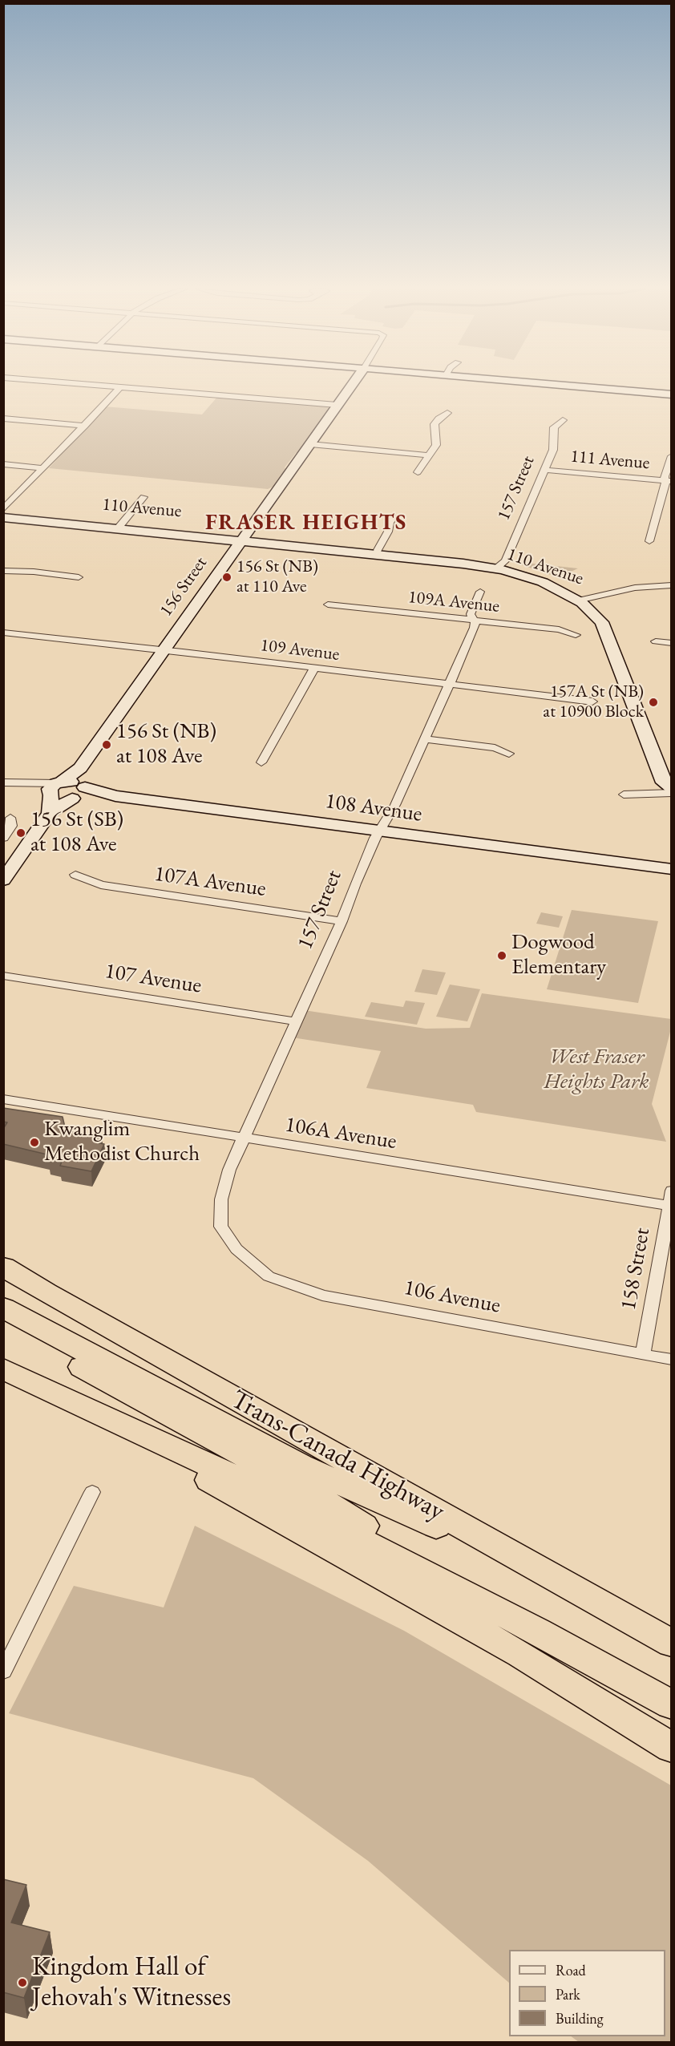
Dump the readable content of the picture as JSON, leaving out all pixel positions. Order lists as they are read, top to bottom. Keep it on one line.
{"streets":{"highway":["Trans-Canada Highway"],"street":["111 Avenue","157 Street","110 Avenue","156 Street","109A Avenue","109 Avenue","108 Avenue","107A Avenue","107 Avenue","106A Avenue","158 Street","106 Avenue"]},"crossings":[["111 Avenue","157 Street"],["157 Street","110 Avenue"],["157 Street","109A Avenue"],["157 Street","109 Avenue"],["157 Street","108 Avenue"],["157 Street","107A Avenue"],["157 Street","107 Avenue"],["157 Street","106A Avenue"],["157 Street","106 Avenue"],["110 Avenue","156 Street"],["156 Street","109 Avenue"],["156 Street","108 Avenue"],["106A Avenue","158 Street"],["158 Street","106 Avenue"]],"districts":["FRASER HEIGHTS"],"parks":["West Fraser Heights Park"],"places":["156 St (NB) at 110 Ave","157A St (NB) at 10900 Block","156 St (NB) at 108 Ave","156 St (SB) at 108 Ave","Dogwood Elementary","Kwanglim Methodist Church","Kingdom Hall of Jehovah's Witnesses"],"legend":["Road","Park","Building"]}
